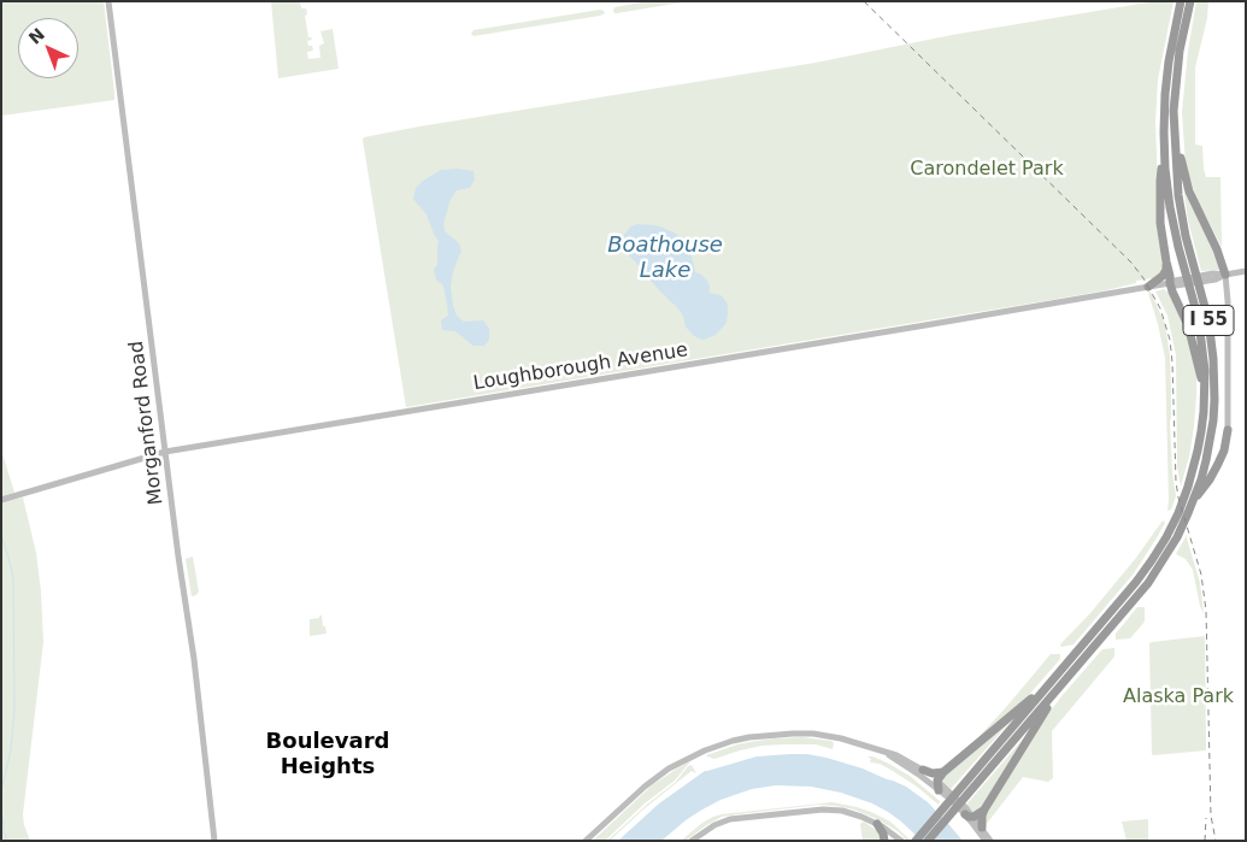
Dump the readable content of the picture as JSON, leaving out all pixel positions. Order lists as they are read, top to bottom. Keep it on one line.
{"streets":{"highway":["I 55"],"main road":["Loughborough Avenue","Morganford Road"]},"crossings":[["Loughborough Avenue","Morganford Road"]],"districts":["Boulevard Heights"],"water":["Boathouse Lake"],"parks":["Carondelet Park","Alaska Park"],"north":"top left"}
